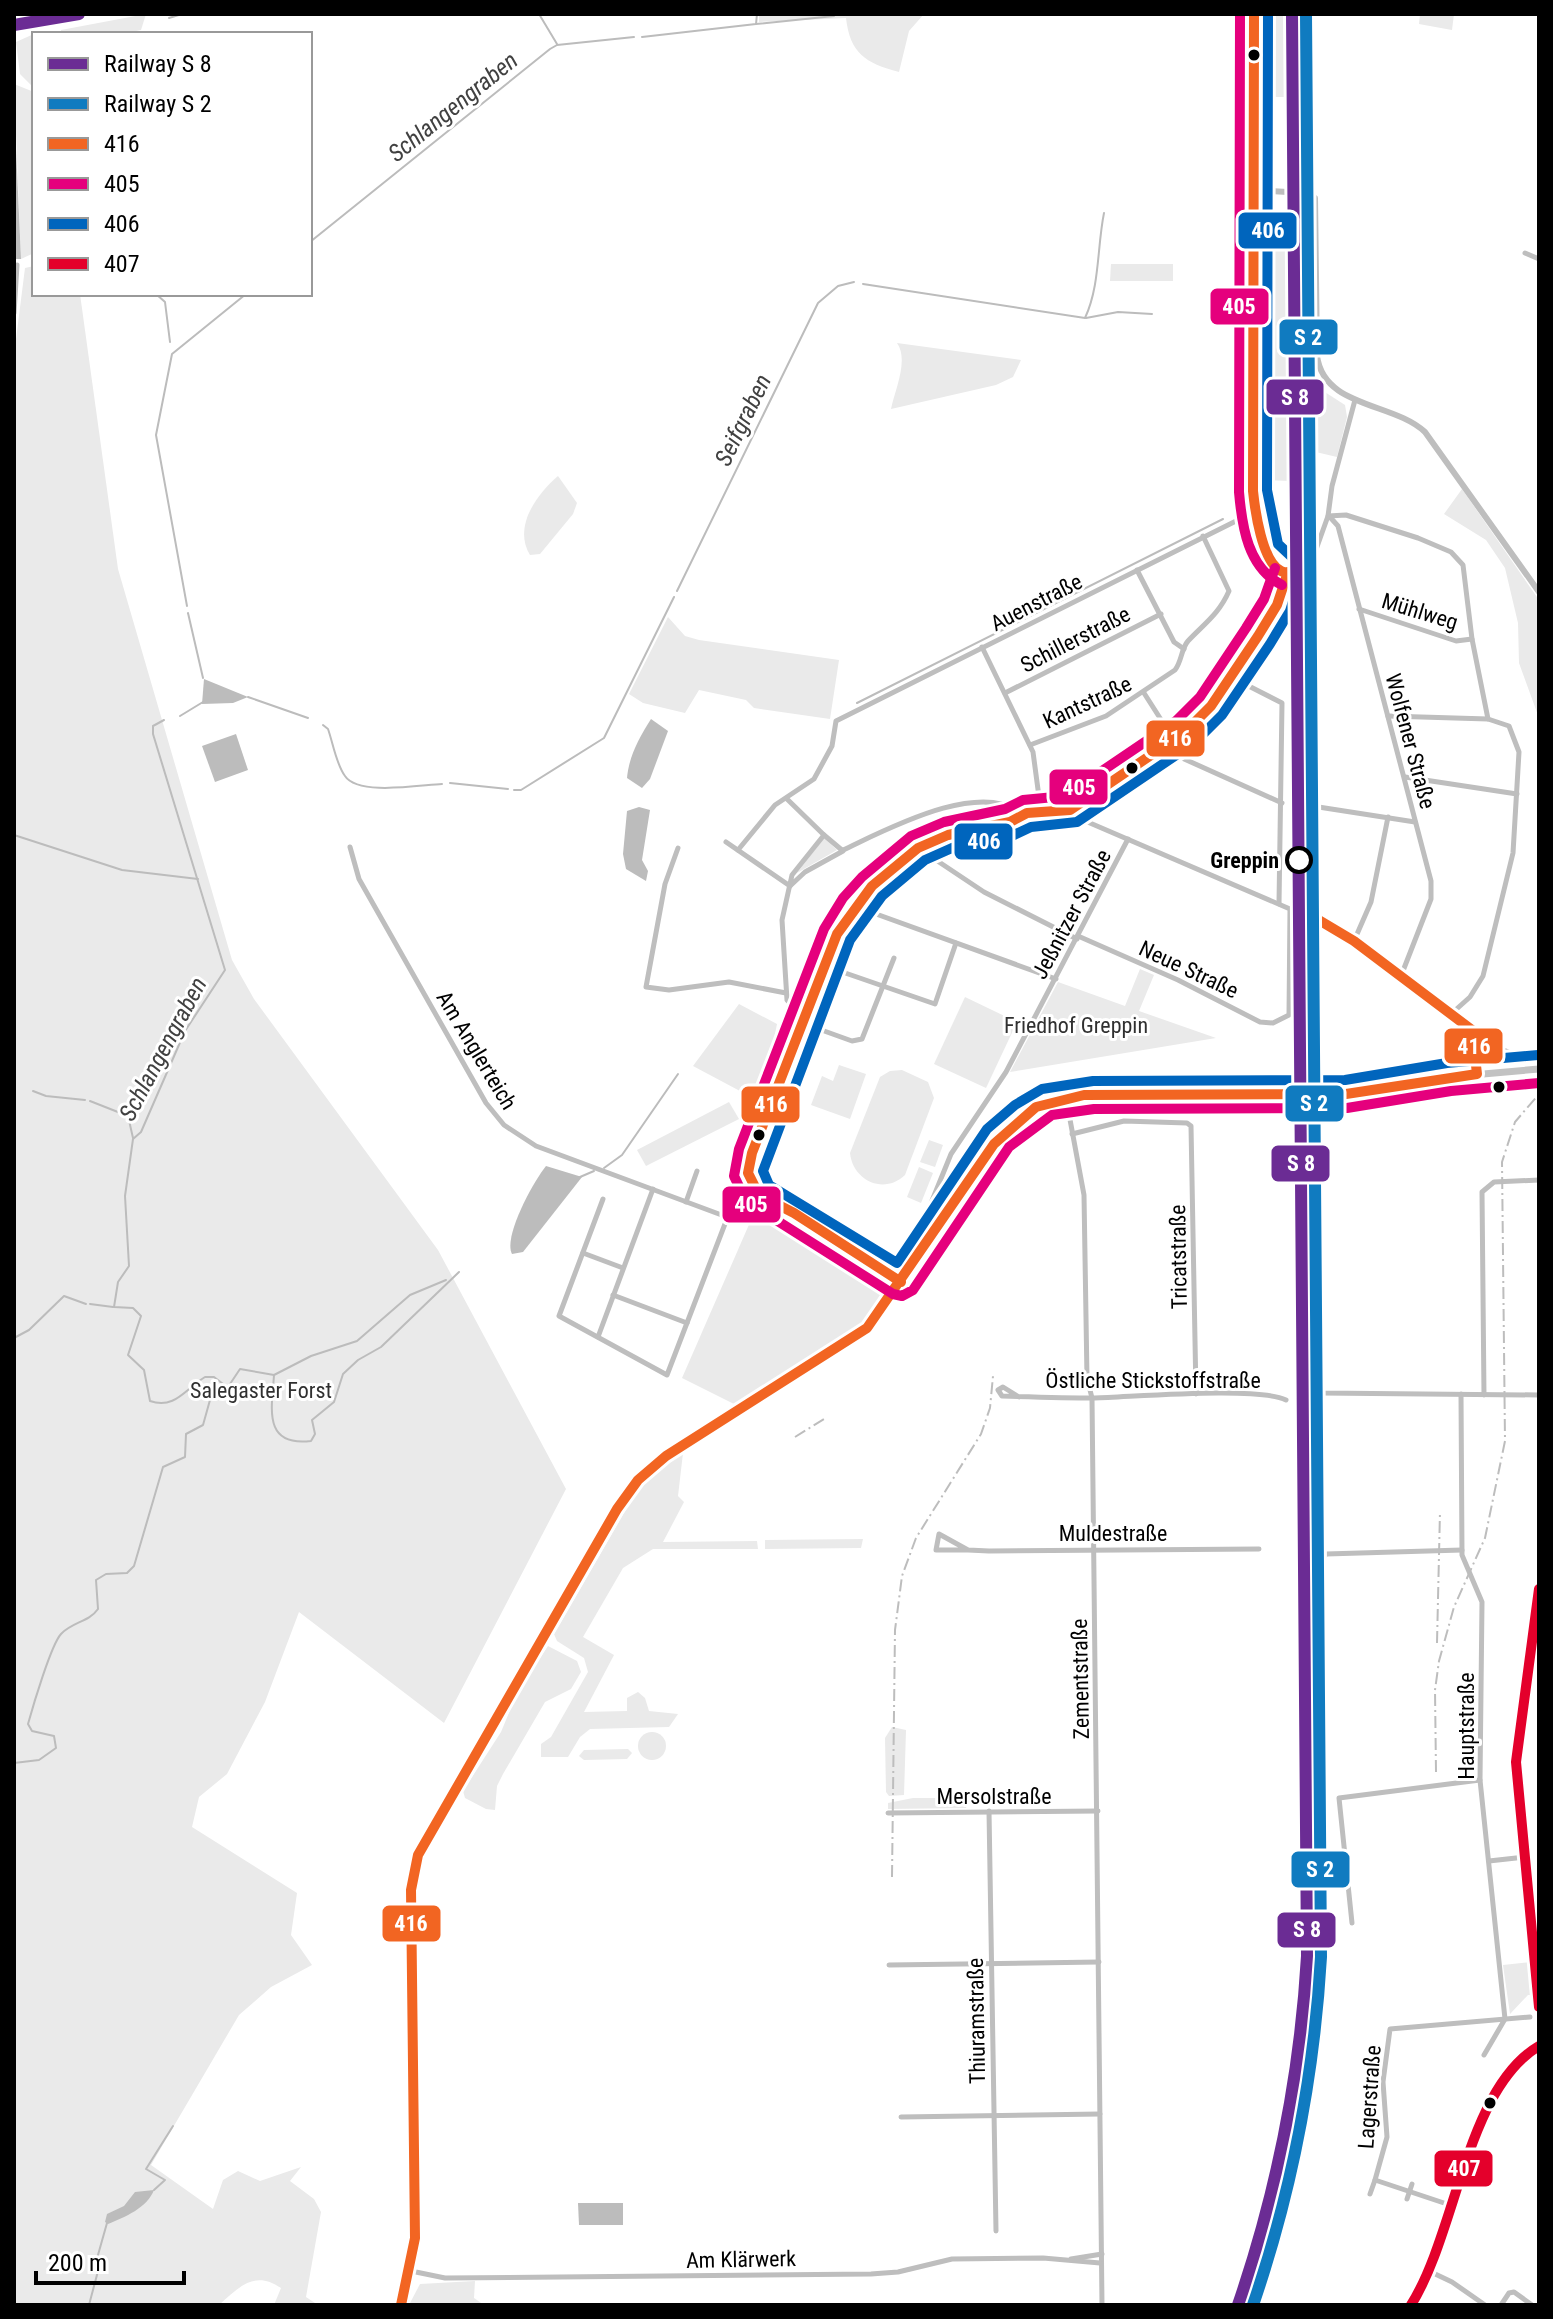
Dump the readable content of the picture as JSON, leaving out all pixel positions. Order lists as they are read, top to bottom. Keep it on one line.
{"streets":{"street":["Auenstraße","Mühlweg","Schillerstraße","Kantstraße","Wolfener Straße","Jeßnitzer Straße","Neue Straße","Am Anglerteich","Tricatstraße","Östliche Stickstoffstraße","Muldestraße","Zementstraße","Hauptstraße","Mersolstraße","Thiuramstraße","Lagerstraße","Am Klärwerk"]},"crossings":[["Auenstraße","Kantstraße"],["Mühlweg","Wolfener Straße"],["Jeßnitzer Straße","Neue Straße"],["Tricatstraße","Östliche Stickstoffstraße"],["Tricatstraße","Zementstraße"],["Östliche Stickstoffstraße","Zementstraße"],["Muldestraße","Zementstraße"],["Zementstraße","Mersolstraße"],["Zementstraße","Am Klärwerk"],["Hauptstraße","Lagerstraße"],["Mersolstraße","Thiuramstraße"]],"water":["Schlangengraben","Seifgraben"],"parks":["Friedhof Greppin","Salegaster Forst"],"places":["Greppin"],"lines":["transit line 416","transit line 405","transit line 406","transit line 407"],"legend":["Railway S 8","Railway S 2","416","405","406","407"],"scale_bar":"200 m"}
